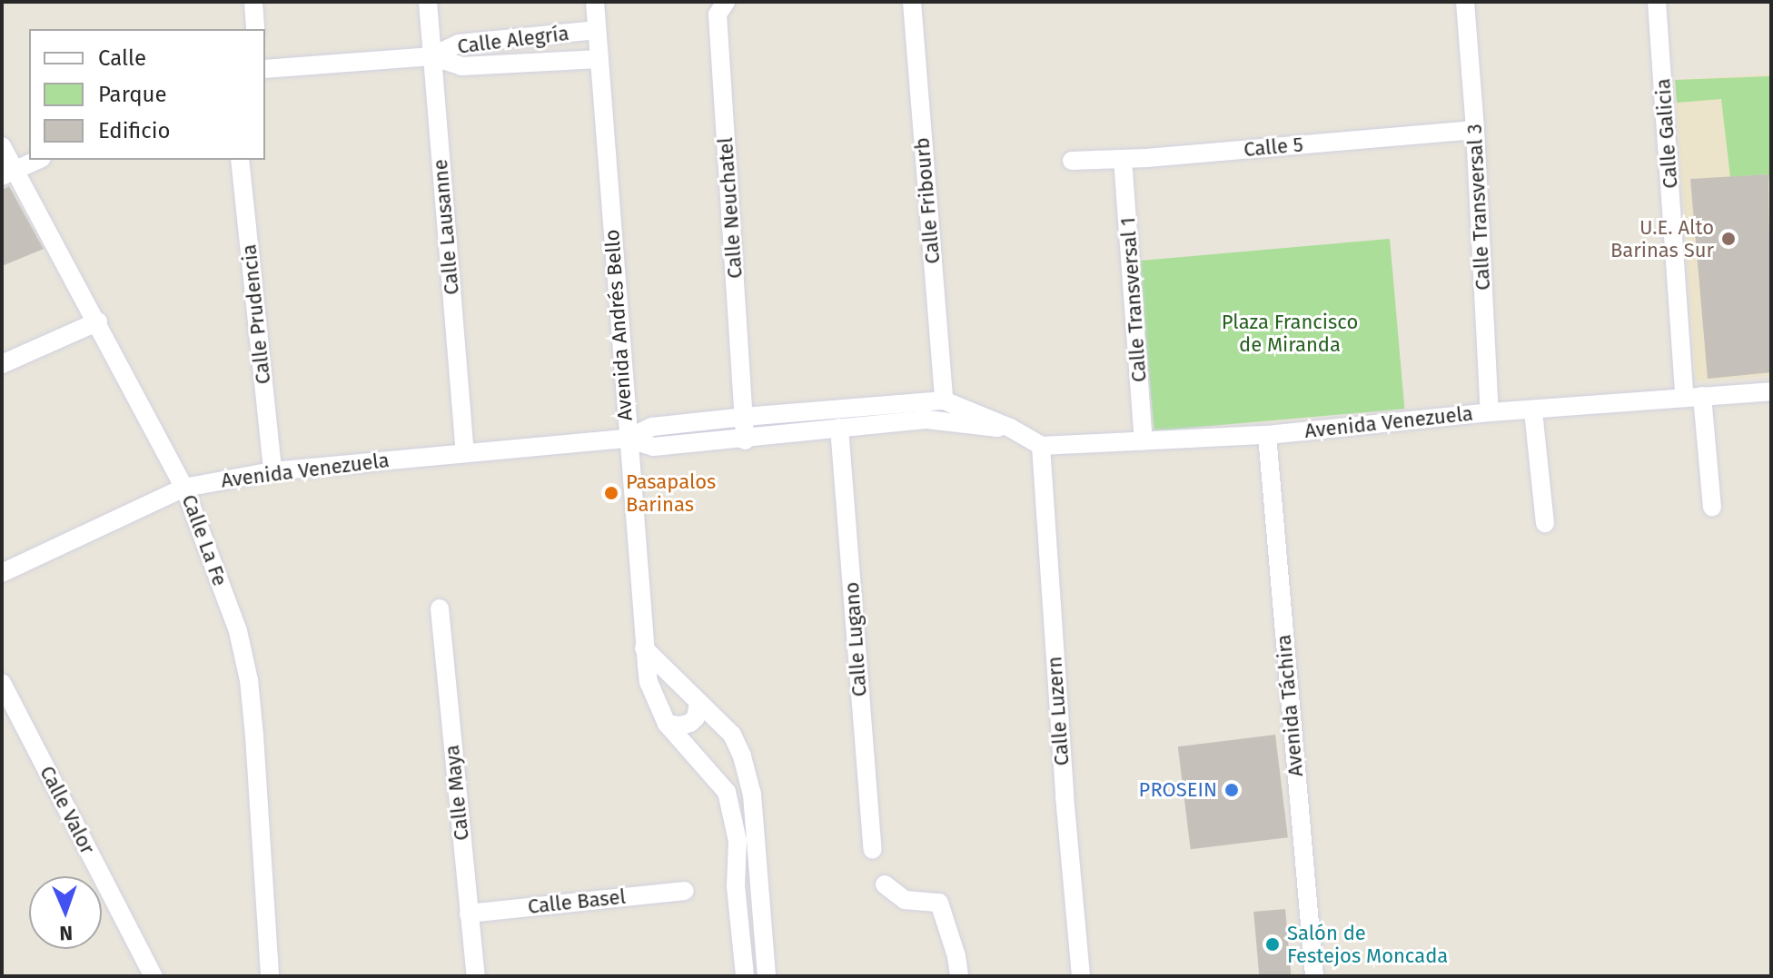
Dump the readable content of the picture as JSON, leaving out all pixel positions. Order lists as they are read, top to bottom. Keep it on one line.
{"streets":{"street":["Calle Alegría","Calle Galicia","Calle 5","Calle Fribourb","Calle Transversal 3","Calle Neuchatel","Calle Lausanne","Calle Transversal 1","Calle Prudencia","Avenida Andrés Bello","Avenida Venezuela","Calle La Fe","Calle Lugano","Avenida Táchira","Calle Luzern","Calle Maya","Calle Valor","Calle Basel"]},"crossings":[["Calle Alegría","Calle Lausanne"],["Calle Alegría","Avenida Andrés Bello"],["Calle Galicia","Avenida Venezuela"],["Calle 5","Calle Transversal 3"],["Calle 5","Calle Transversal 1"],["Calle Fribourb","Avenida Venezuela"],["Calle Transversal 3","Avenida Venezuela"],["Calle Neuchatel","Avenida Venezuela"],["Calle Lausanne","Avenida Venezuela"],["Calle Transversal 1","Avenida Venezuela"],["Calle Prudencia","Avenida Venezuela"],["Avenida Andrés Bello","Avenida Venezuela"],["Avenida Venezuela","Calle La Fe"],["Avenida Venezuela","Calle Lugano"],["Avenida Venezuela","Avenida Táchira"],["Avenida Venezuela","Calle Luzern"],["Calle Maya","Calle Basel"]],"parks":["Plaza Francisco de Miranda"],"places":["U.E. Alto Barinas Sur","Pasapalos Barinas","PROSEIN","Salón de Festejos Moncada"],"legend":["Calle","Parque","Edificio"],"north":"bottom"}
